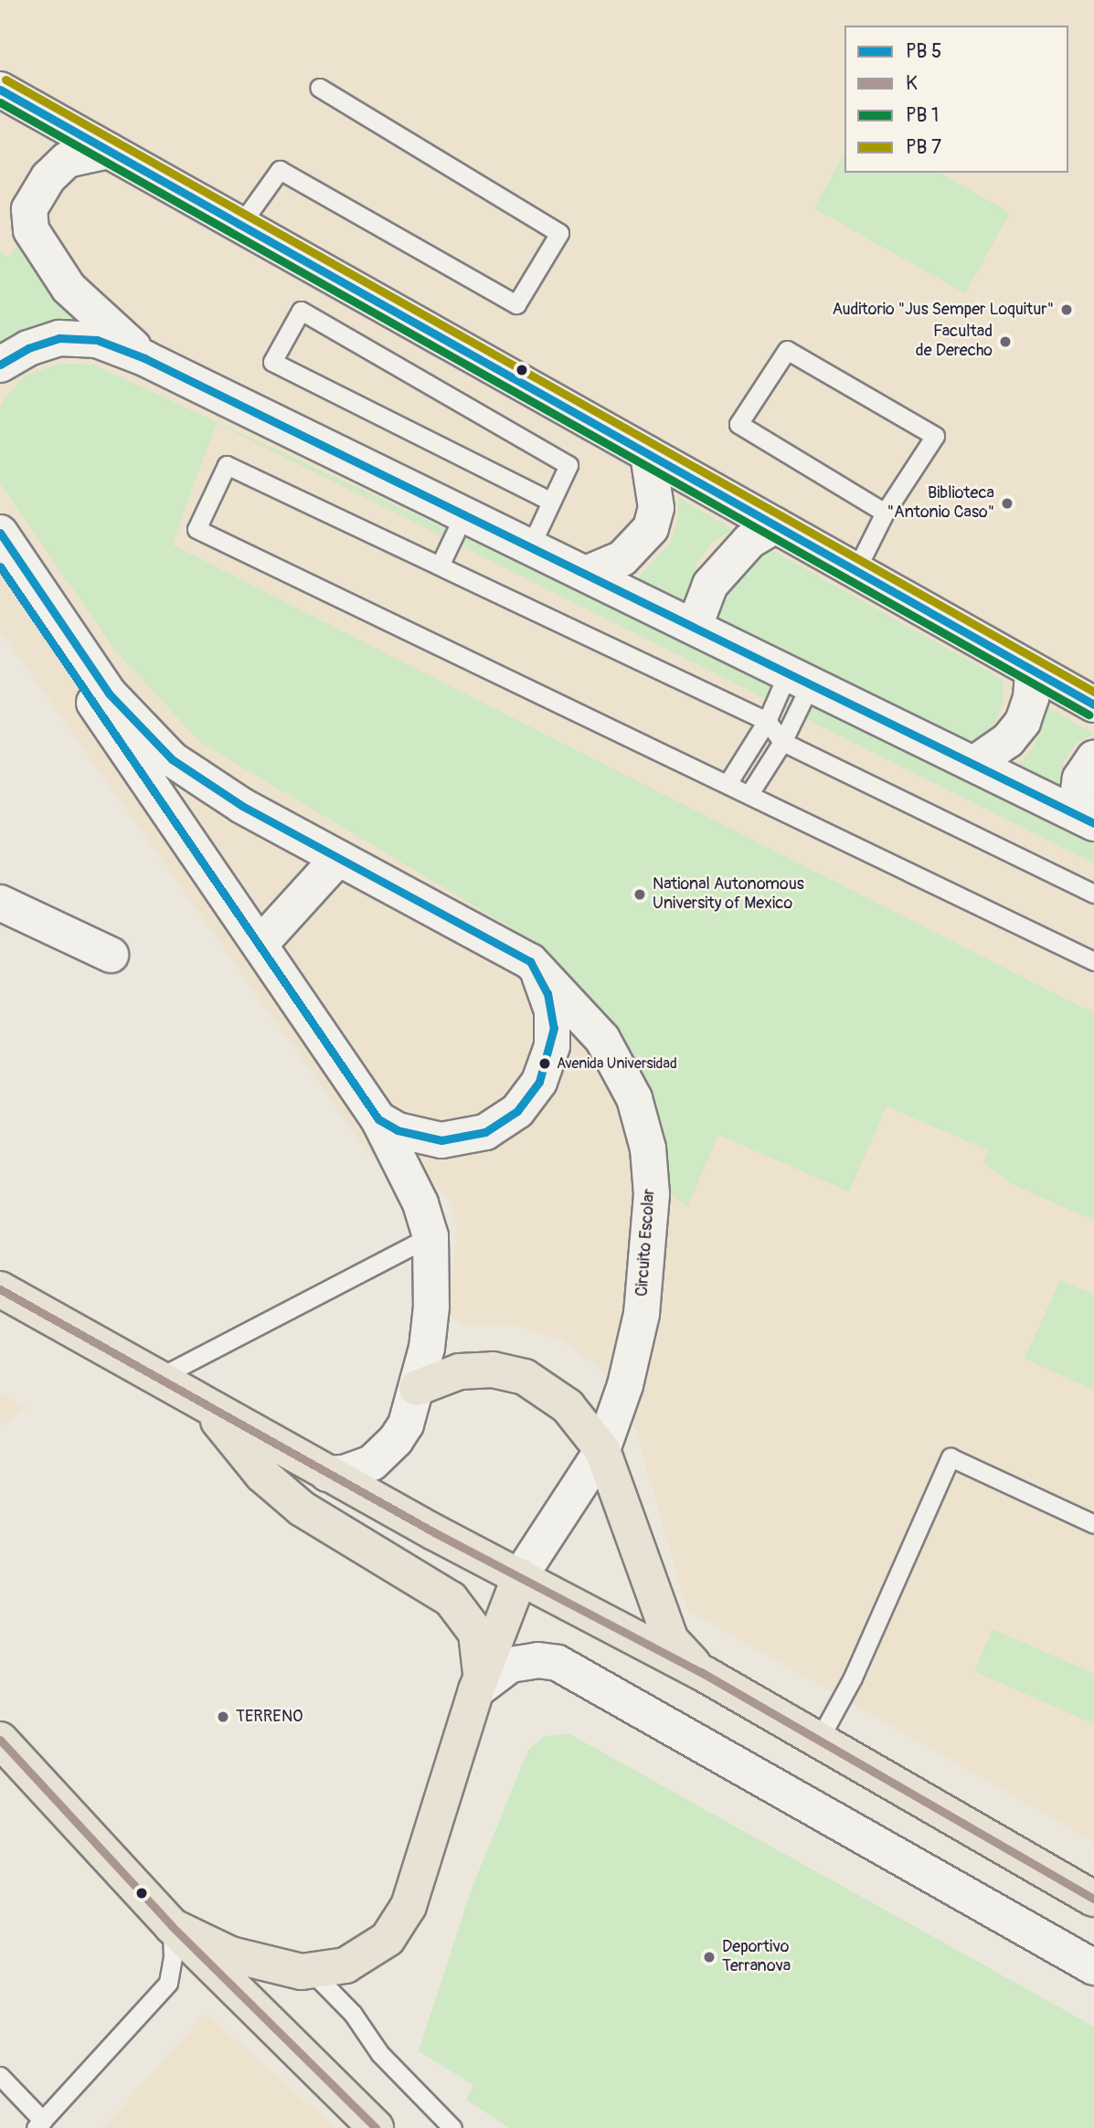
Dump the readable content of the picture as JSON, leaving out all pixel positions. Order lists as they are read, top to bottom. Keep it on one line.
{"streets":{"street":["Circuito Escolar"]},"places":["Auditorio \"Jus Semper Loquitur\"","Facultad de Derecho","Biblioteca \"Antonio Caso\"","National Autonomous University of Mexico","Avenida Universidad","TERRENO","Deportivo Terranova"],"lines":["transit line K"],"legend":["PB 5","K","PB 1","PB 7"]}
